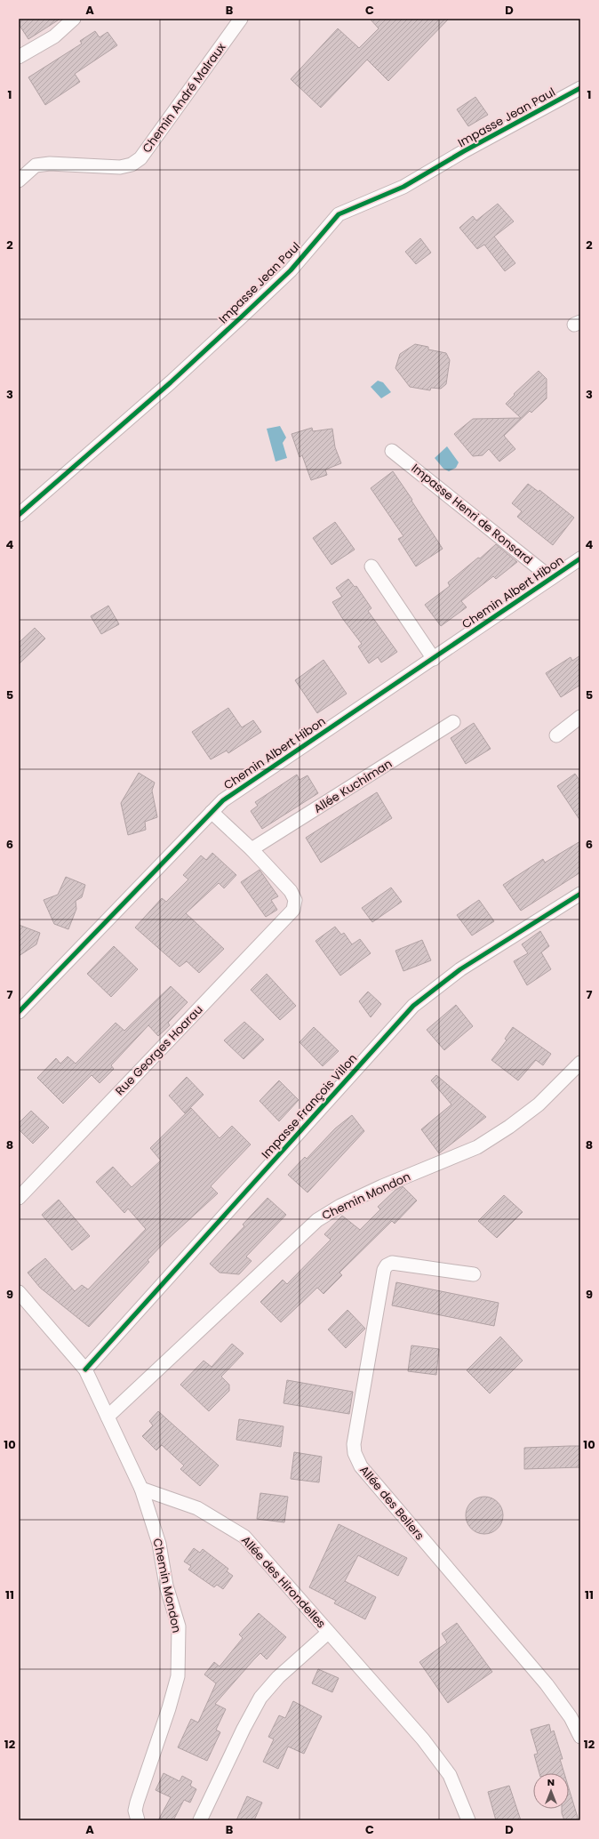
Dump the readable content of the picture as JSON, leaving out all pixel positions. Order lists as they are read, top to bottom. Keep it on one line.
{"streets":{"street":["Chemin André Malraux","Impasse Jean Paul","Impasse Henri de Ronsard","Chemin Albert Hibon","Allée Kuchiman","Rue Georges Hoarau","Impasse François Villon","Chemin Mondon","Allée des Beliers","Allée des Hirondelles"]},"crossings":[["Impasse Henri de Ronsard","Chemin Albert Hibon"],["Allée Kuchiman","Rue Georges Hoarau"],["Impasse François Villon","Chemin Mondon"],["Chemin Mondon","Allée des Hirondelles"]],"north":"top","grid":{"columns":["A","B","C","D"],"rows":["1","2","3","4","5","6","7","8","9","10","11","12"]}}
